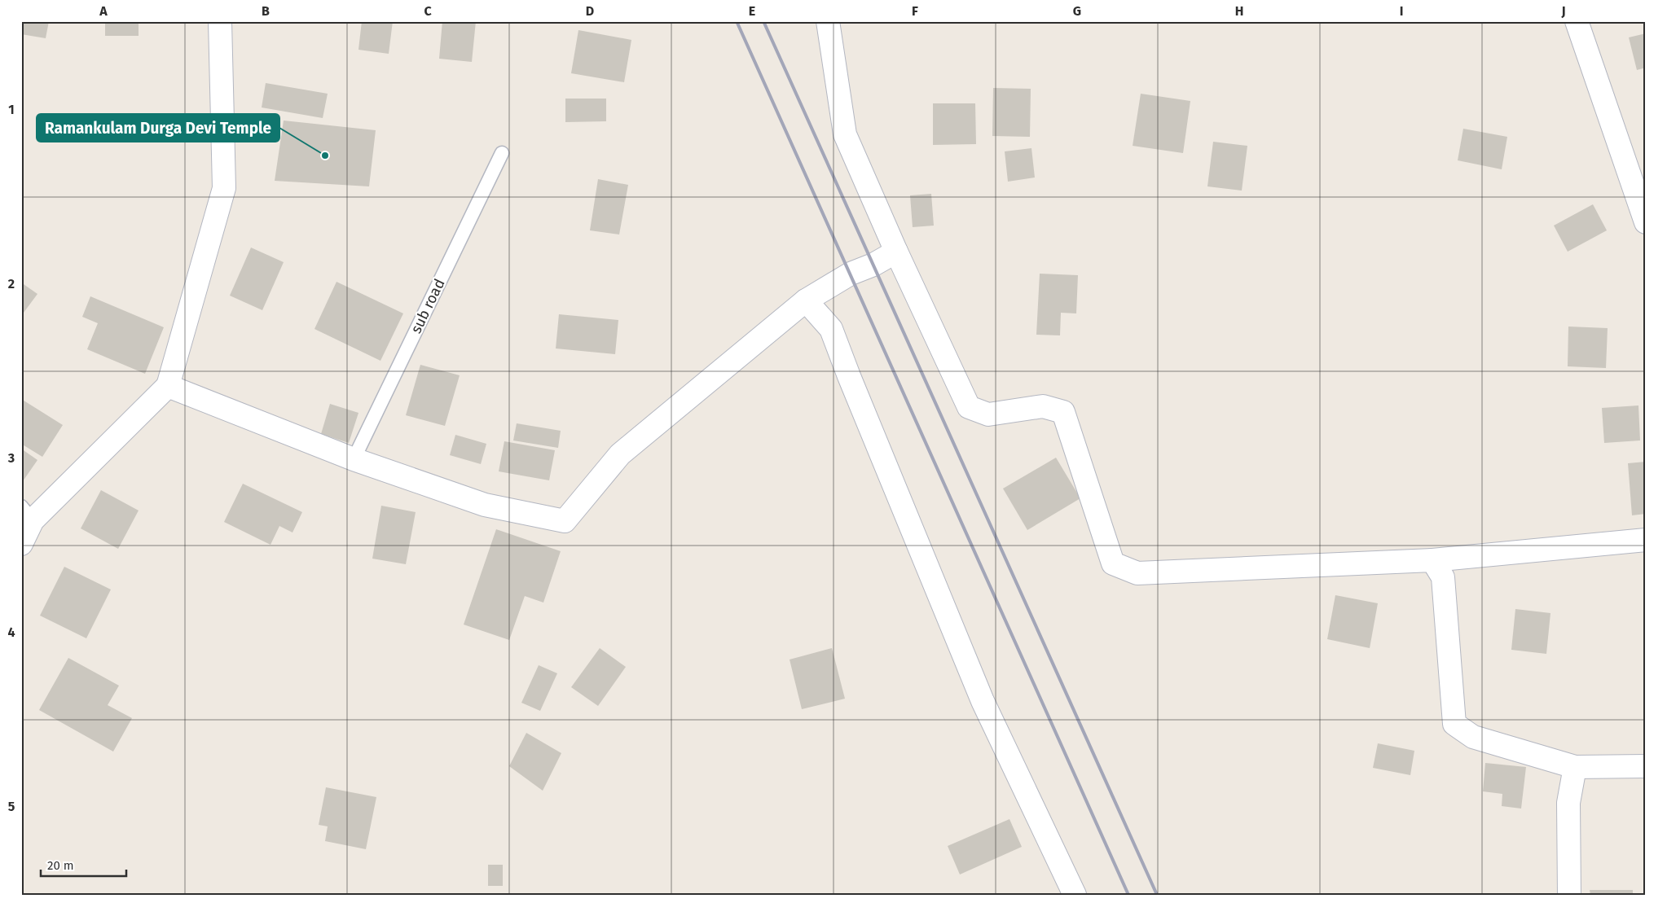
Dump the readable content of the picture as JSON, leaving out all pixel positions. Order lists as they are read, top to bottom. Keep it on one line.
{"streets":{"lane":["sub road"]},"places":["Ramankulam Durga Devi Temple"],"scale_bar":"20 m","grid":{"columns":["A","B","C","D","E","F","G","H","I","J"],"rows":["1","2","3","4","5"]}}
